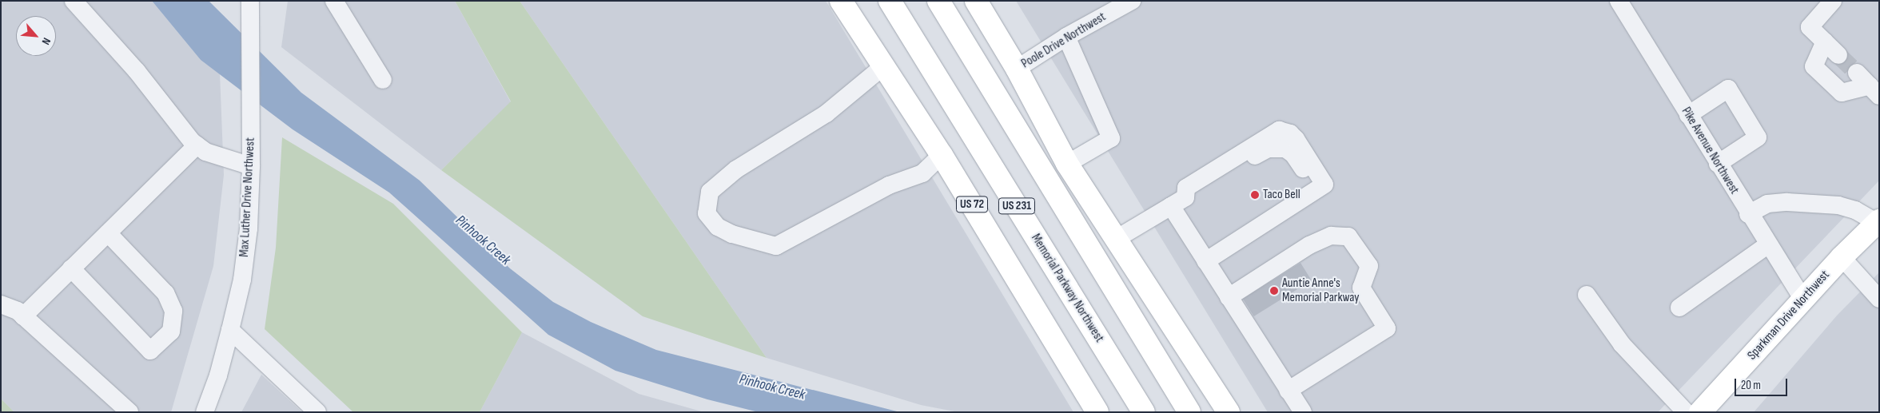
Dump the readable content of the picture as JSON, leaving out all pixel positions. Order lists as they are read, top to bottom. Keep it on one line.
{"streets":{"main road":["US 72","US 231","Memorial Parkway Northwest","Sparkman Drive Northwest"],"street":["Poole Drive Northwest","Pike Avenue Northwest","Max Luther Drive Northwest"]},"crossings":[["Pike Avenue Northwest","Sparkman Drive Northwest"]],"water":["Pinhook Creek"],"places":["Taco Bell","Auntie Anne's Memorial Parkway"],"scale_bar":"20 m","north":"bottom right"}
